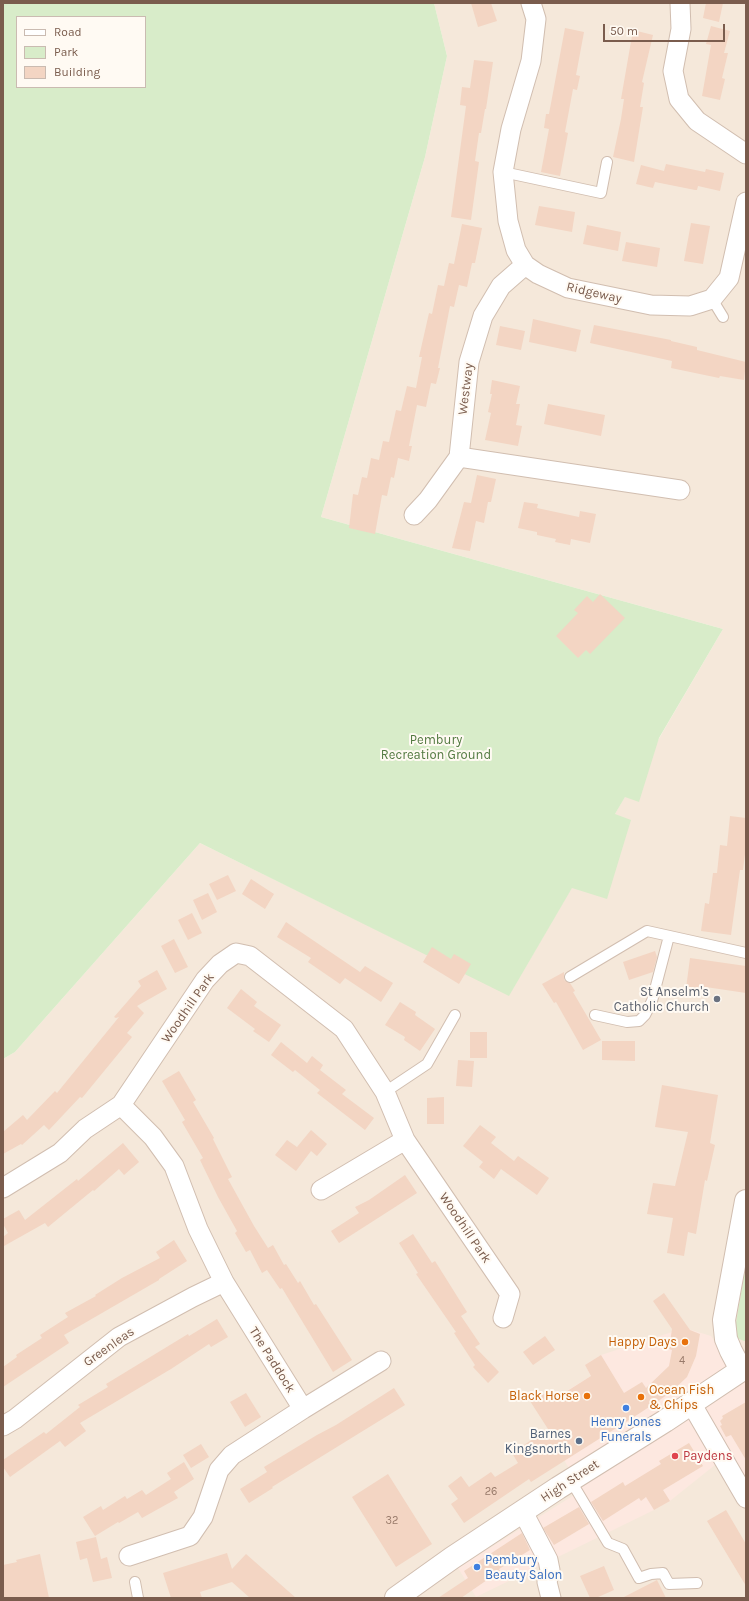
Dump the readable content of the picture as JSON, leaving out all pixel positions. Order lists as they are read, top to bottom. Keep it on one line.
{"streets":{"street":["Ridgeway","Westway","Woodhill Park","Greenleas","The Paddock","High Street"]},"crossings":[["Ridgeway","Westway"],["Woodhill Park","The Paddock"],["Greenleas","The Paddock"]],"parks":["Pembury Recreation Ground"],"places":["St Anselm's Catholic Church","Happy Days","Black Horse","Ocean Fish & Chips","Henry Jones Funerals","Barnes Kingsnorth","Paydens","Pembury Beauty Salon"],"house_numbers":["4","26","32"],"legend":["Road","Park","Building"],"scale_bar":"50 m"}
